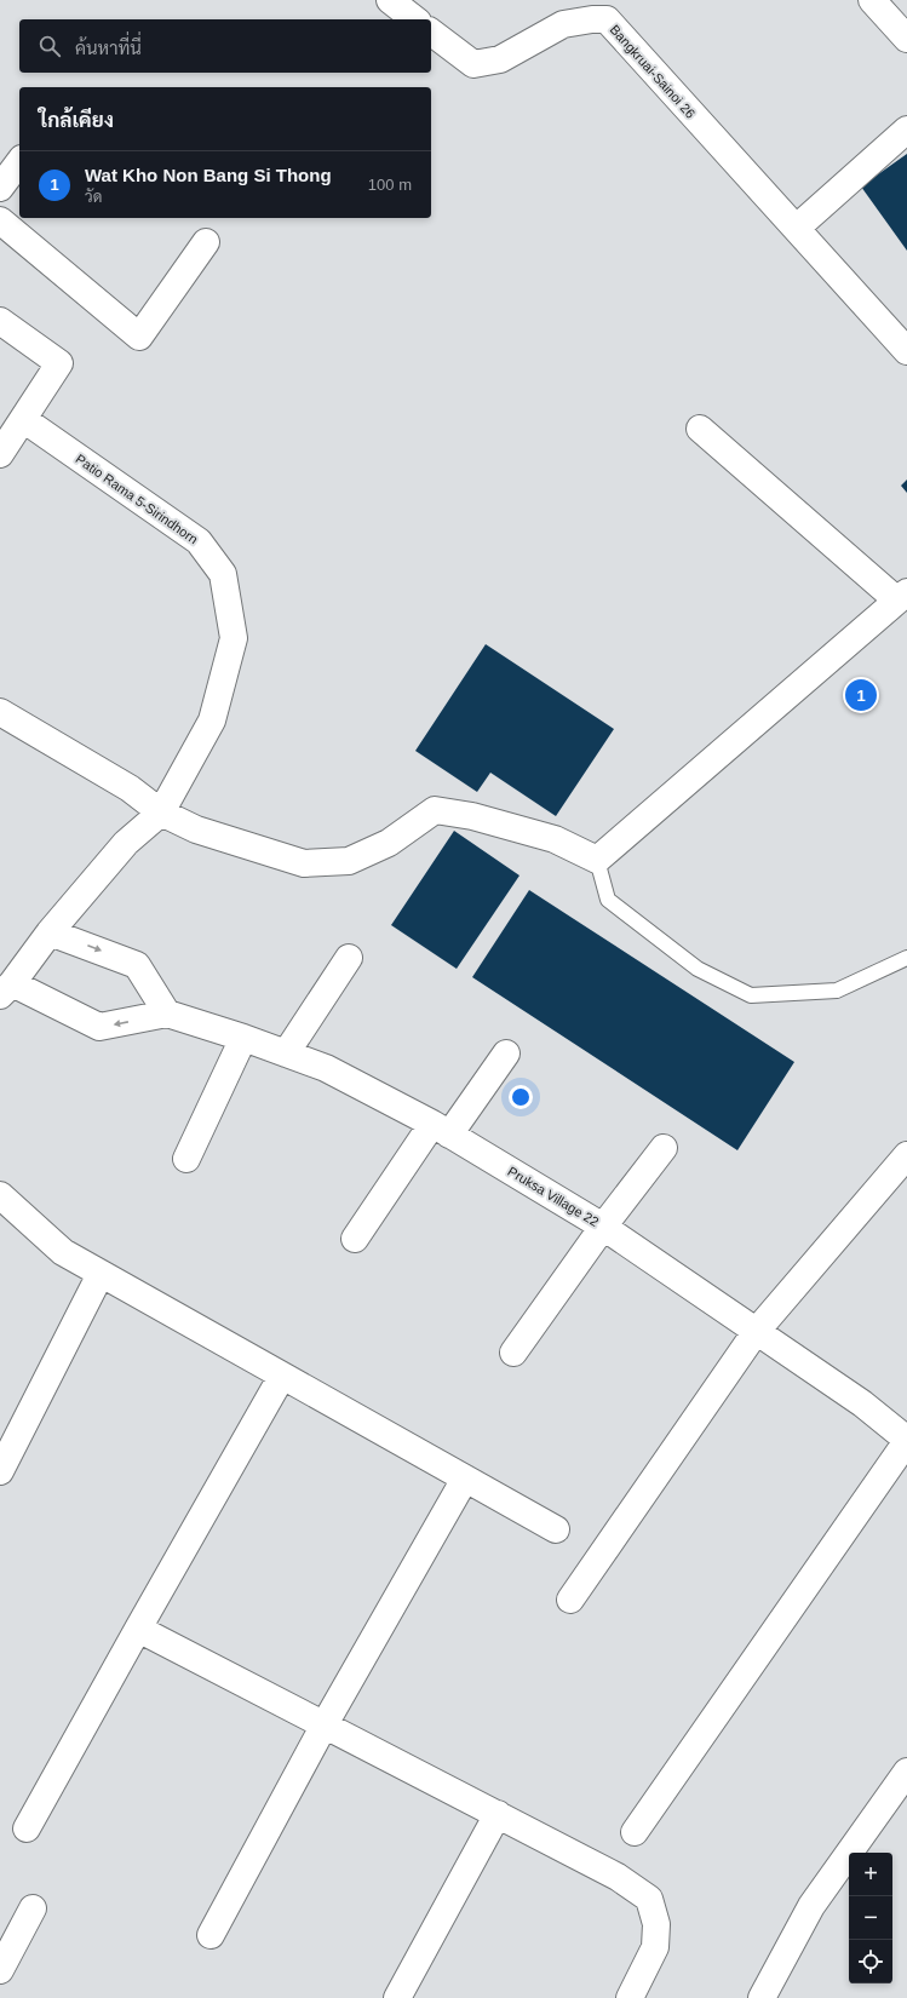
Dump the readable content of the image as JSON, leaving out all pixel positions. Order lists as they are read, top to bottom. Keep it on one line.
{"streets":{"street":["Bangkruai-Sainoi 26","Patio Rama 5-Sirindhorn","Pruksa Village 22"]},"page":{"search":"ค้นหาที่นี่","heading":"ใกล้เคียง","list":[{"mark":"1","name":"Wat Kho Non Bang Si Thong","note":"วัด","value":"100 m"}],"pins":"1","map_buttons":["+","−"]}}
